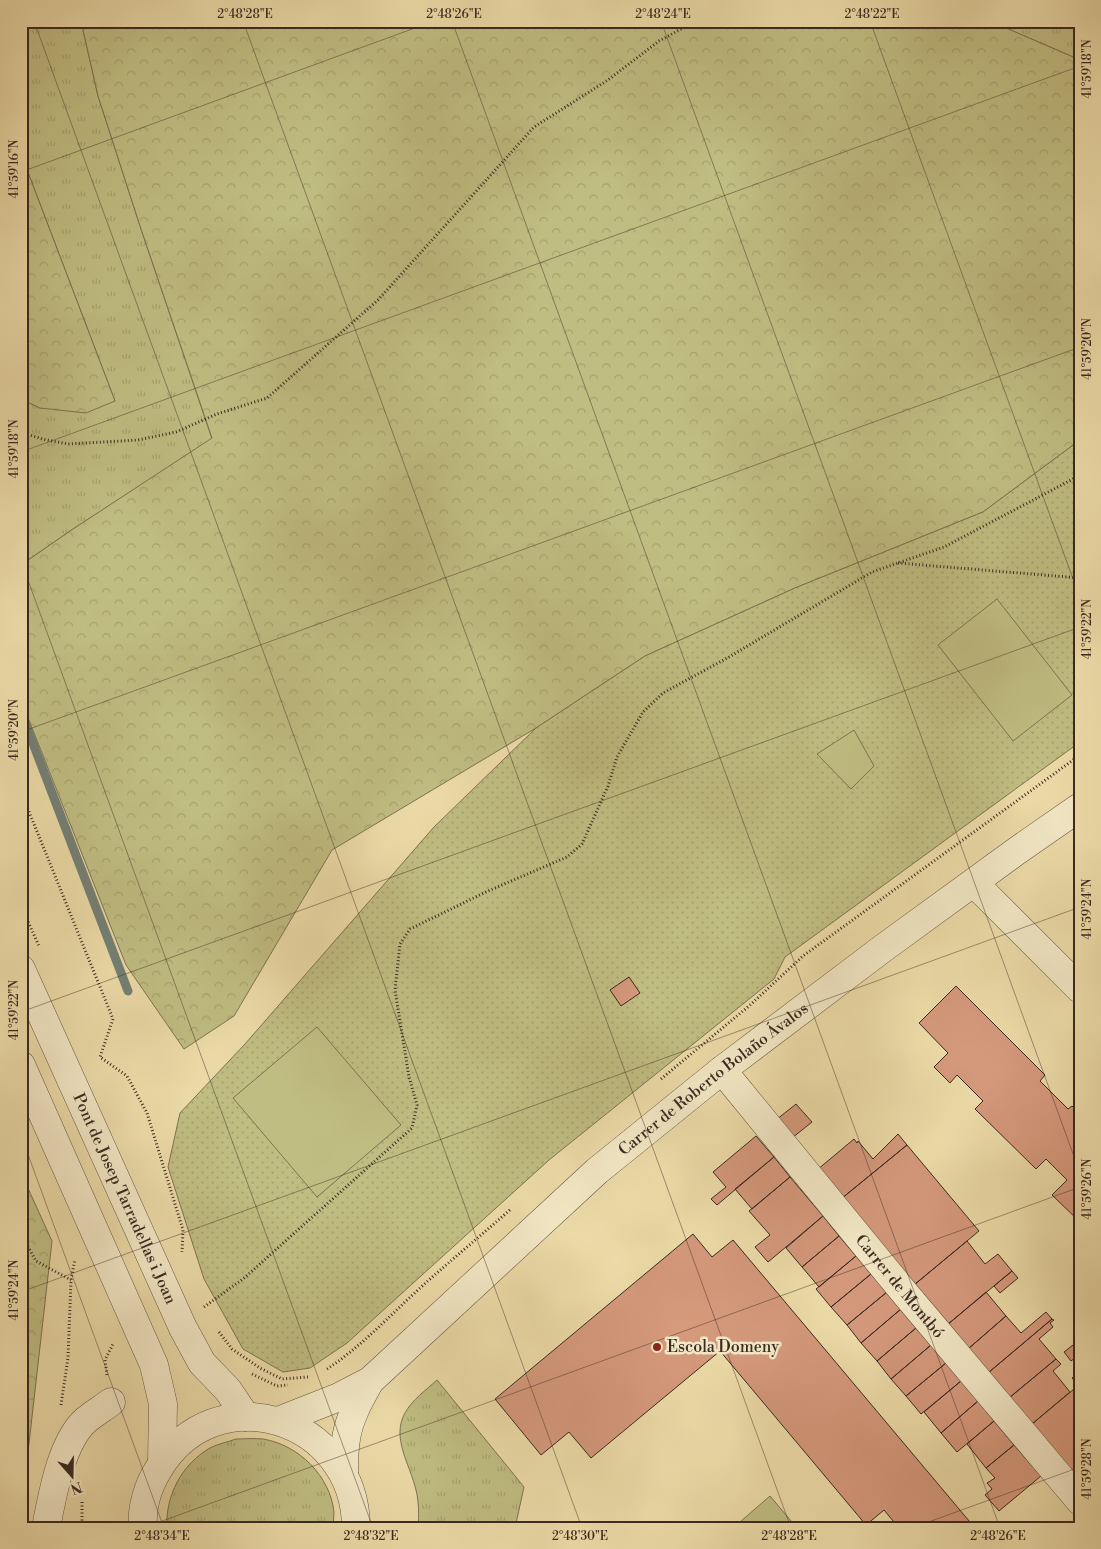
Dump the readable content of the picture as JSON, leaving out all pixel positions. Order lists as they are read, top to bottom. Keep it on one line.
{"streets":{"street":["Carrer de Roberto Bolaño Ávalos","Pont de Josep Tarradellas i Joan","Carrer de Montbó"]},"crossings":[["Carrer de Roberto Bolaño Ávalos","Carrer de Montbó"]],"places":["Escola Domeny"],"north":"bottom","coordinates":["2°48'28\"E","2°48'26\"E","2°48'24\"E","2°48'22\"E","41°59'18\"N","41°59'16\"N","41°59'20\"N","41°59'22\"N","41°59'24\"N","41°59'26\"N","41°59'28\"N","2°48'34\"E","2°48'32\"E","2°48'30\"E"]}
